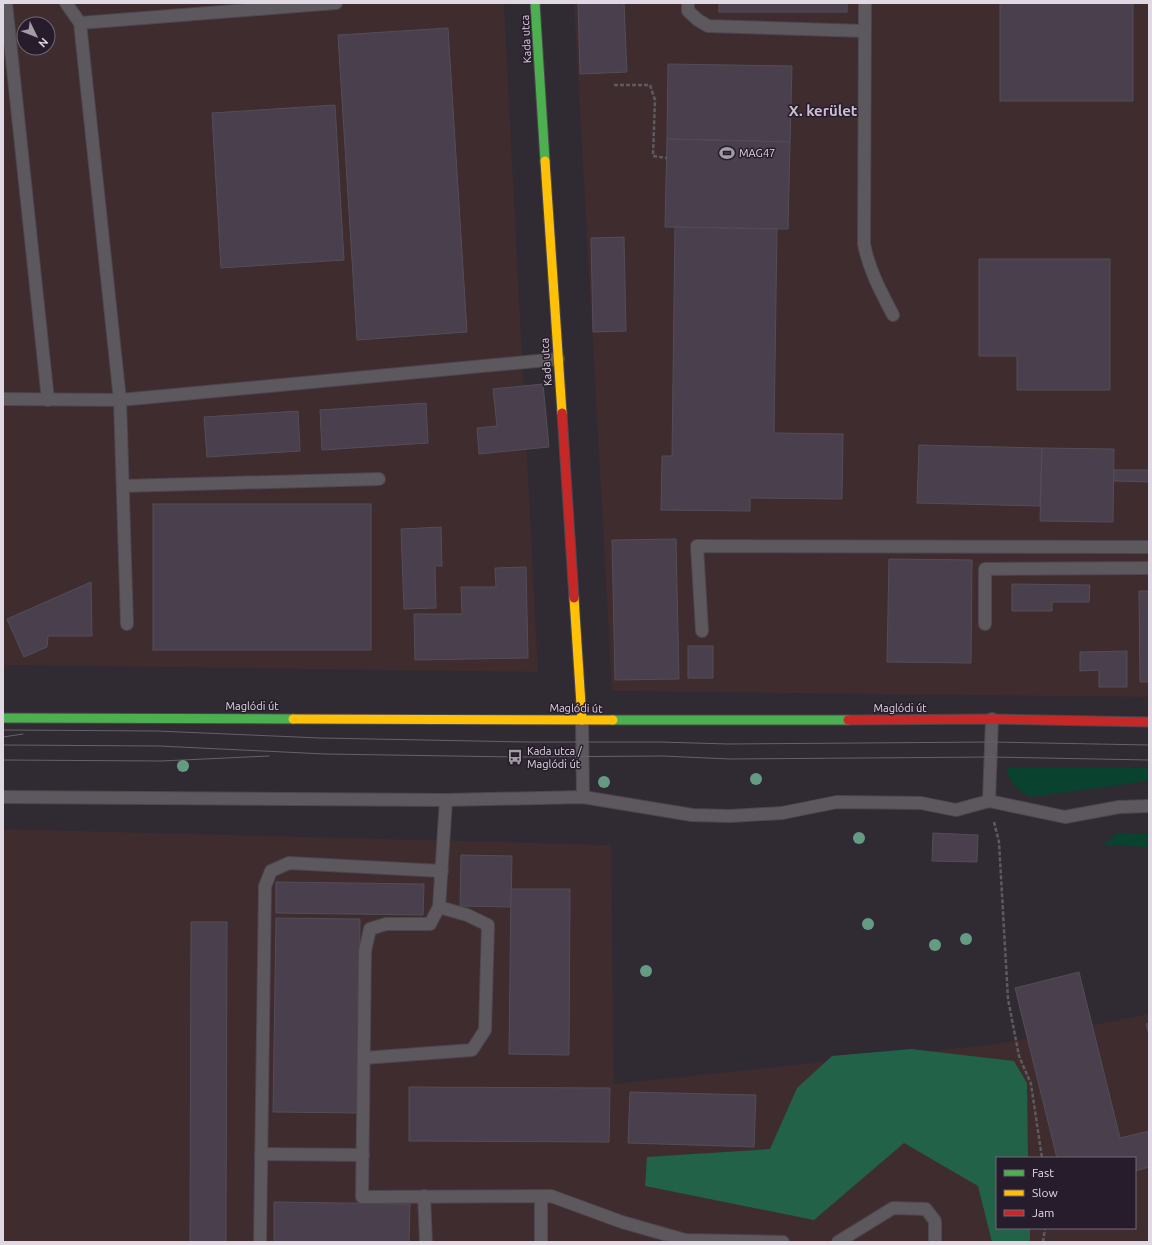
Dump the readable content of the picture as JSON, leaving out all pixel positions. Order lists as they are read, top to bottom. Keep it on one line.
{"streets":{"street":["Kada utca","Maglódi út"]},"crossings":[["Kada utca","Maglódi út"]],"districts":["X. kerület"],"places":{"sports":["MAG47"],"bus stop":["Kada utca / Maglódi út"]},"legend":["Fast","Slow","Jam"],"north":"bottom right"}
